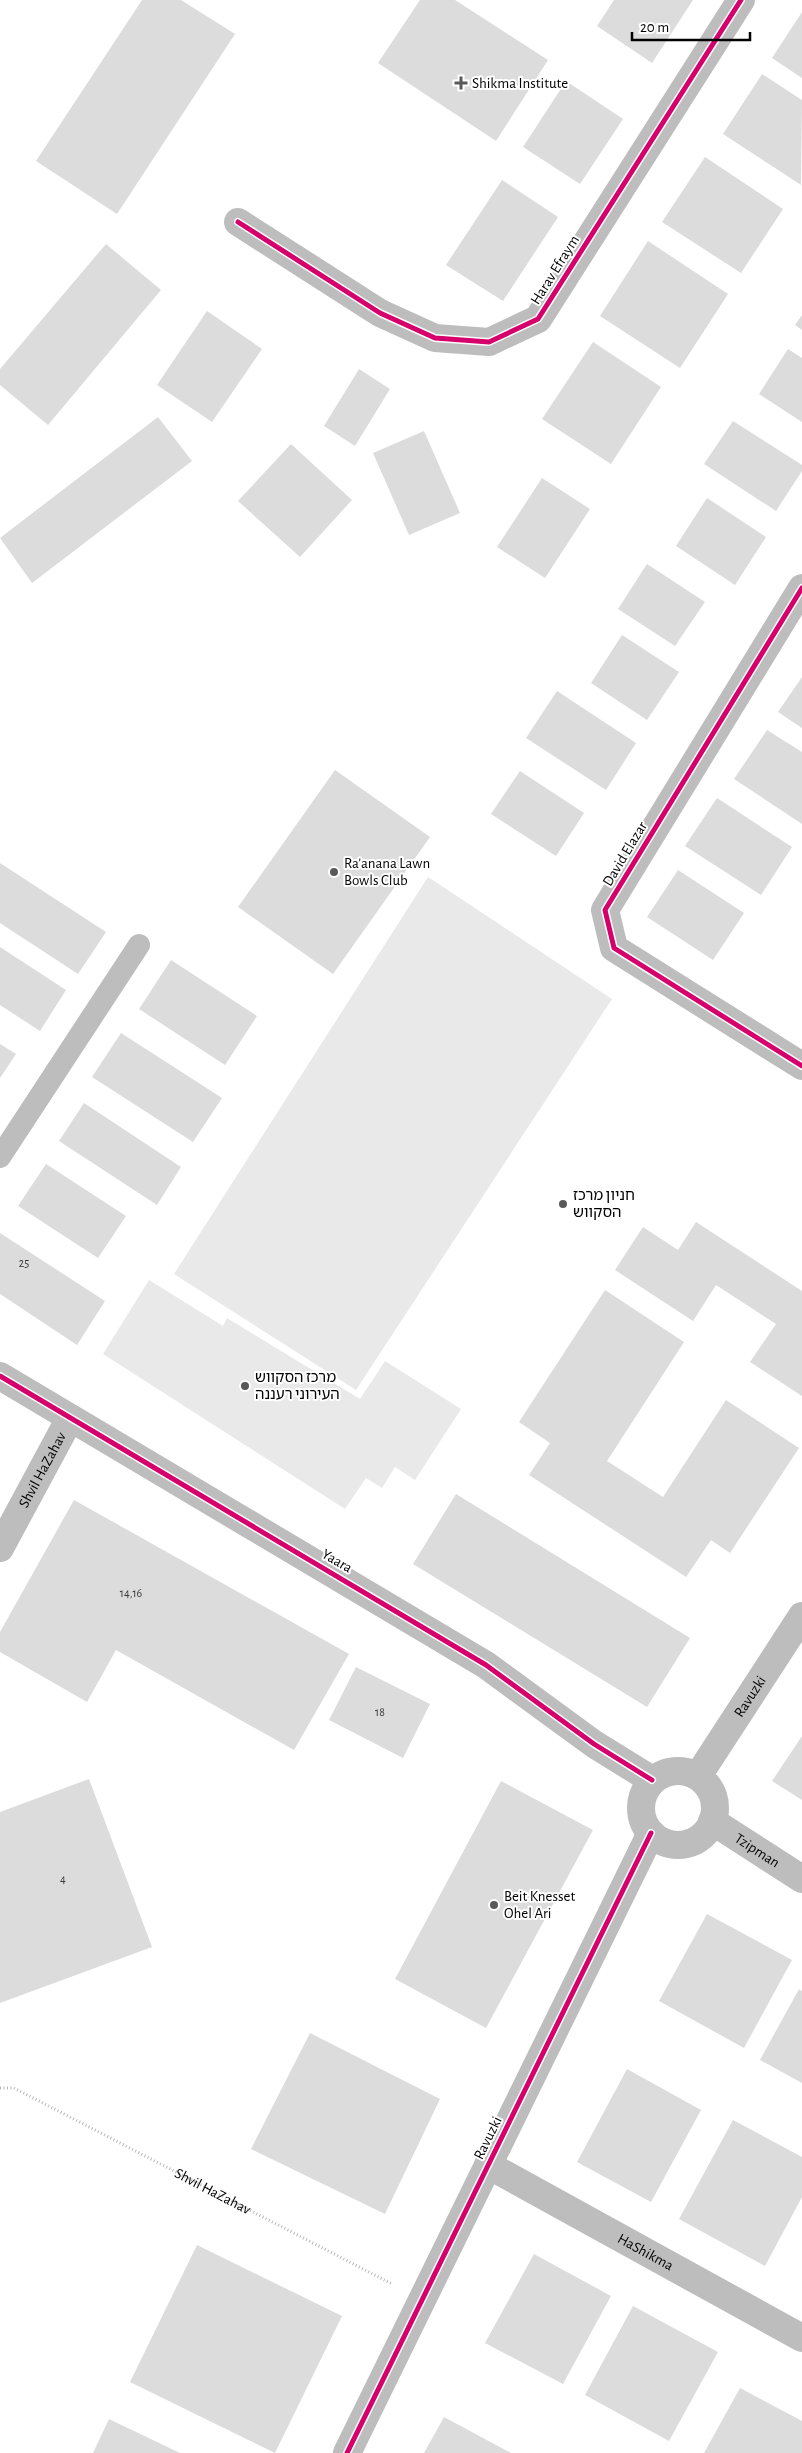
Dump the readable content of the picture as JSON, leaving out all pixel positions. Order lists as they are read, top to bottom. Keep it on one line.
{"streets":{"street":["Harav Efraym","David Elazar","Shvil HaZahav","Yaara","Ravuzki","Tzipman","HaShikma"]},"crossings":[["Shvil HaZahav","Yaara"],["Shvil HaZahav","Ravuzki"],["Yaara","Ravuzki"],["Yaara","Tzipman"],["Ravuzki","Tzipman"],["Ravuzki","HaShikma"]],"places":{"health":["Shikma Institute"],"other":["Ra'anana Lawn Bowls Club","חניון מרכז הסקווש","מרכז הסקווש העירוני רעננה","Beit Knesset Ohel Ari"]},"house_numbers":["25","14,16","18","4"],"scale_bar":"20 m"}
